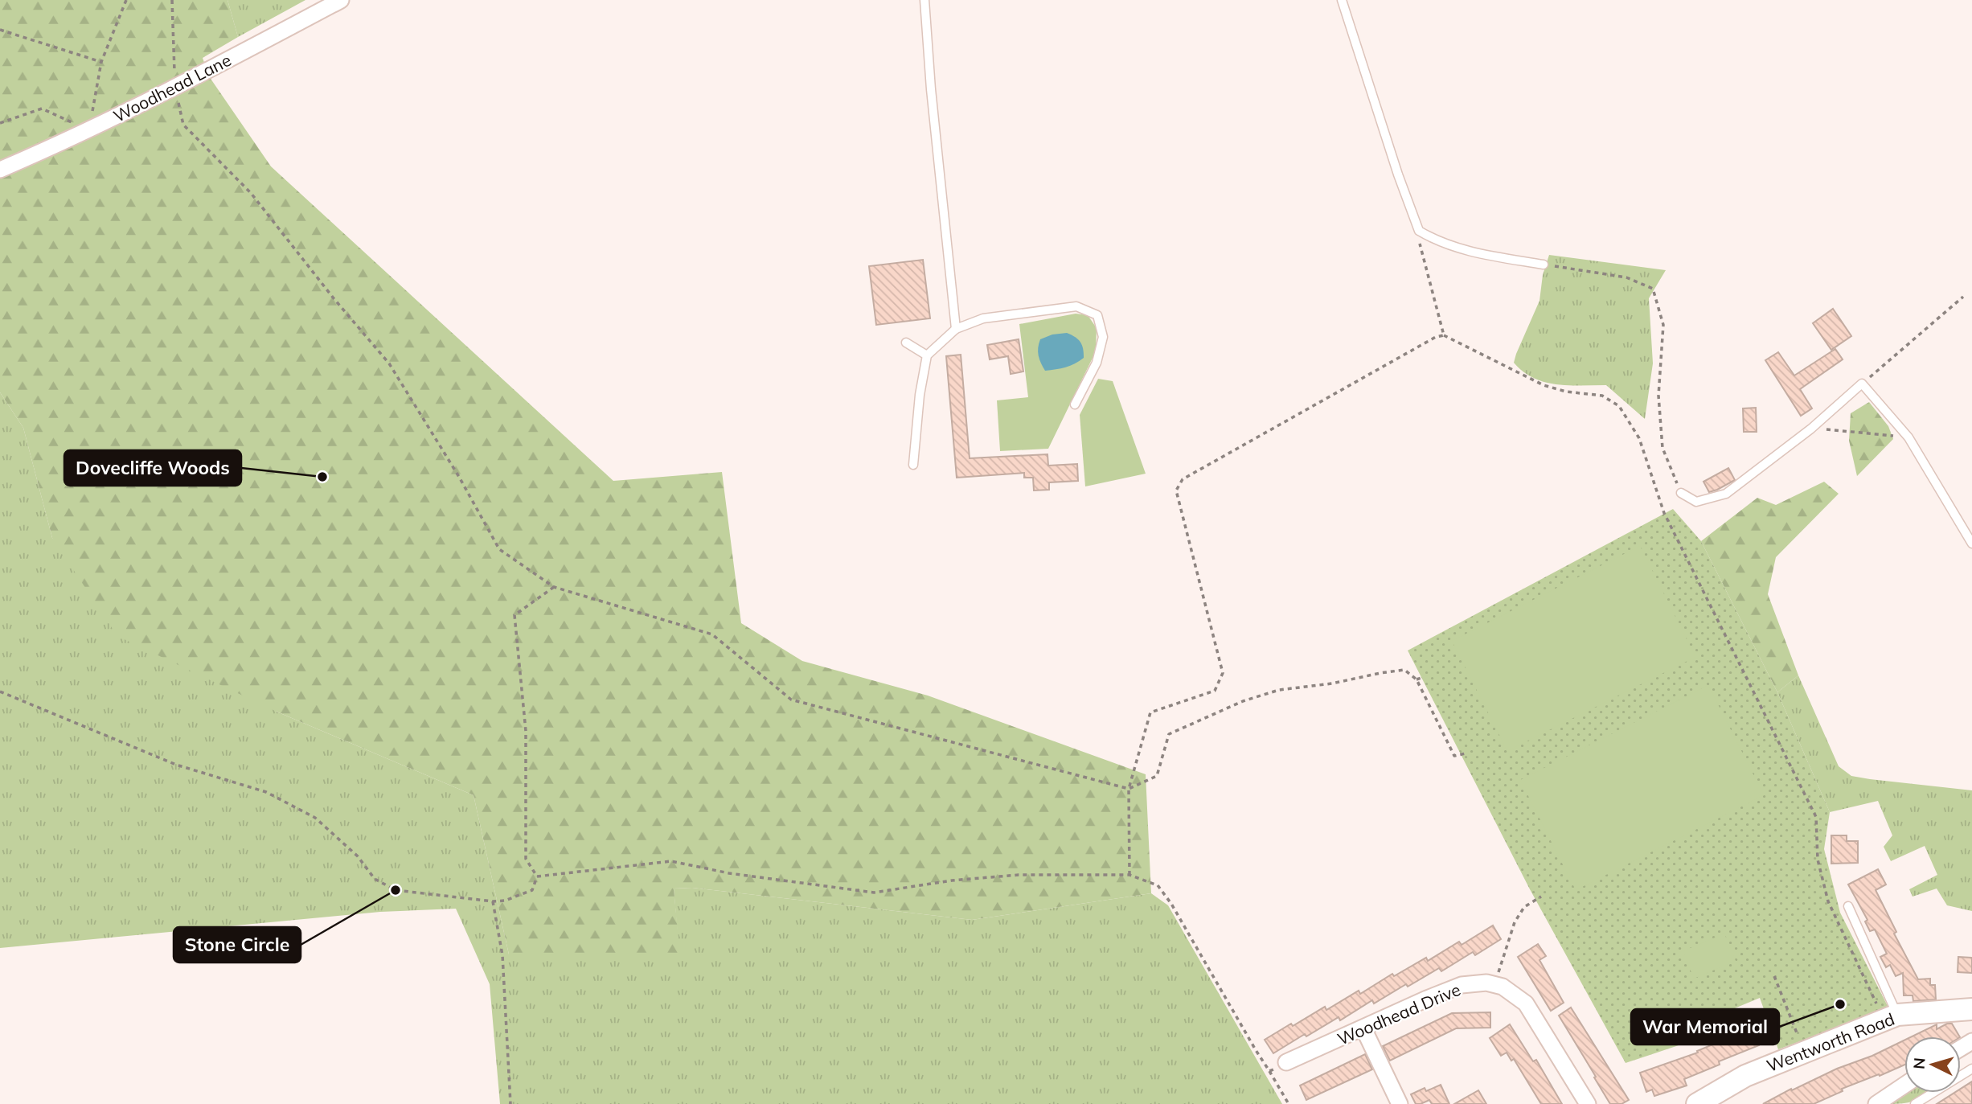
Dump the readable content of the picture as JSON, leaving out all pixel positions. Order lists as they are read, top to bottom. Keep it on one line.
{"streets":{"street":["Woodhead Lane","Woodhead Drive","Wentworth Road"]},"places":["Dovecliffe Woods","Stone Circle","War Memorial"],"north":"left"}
